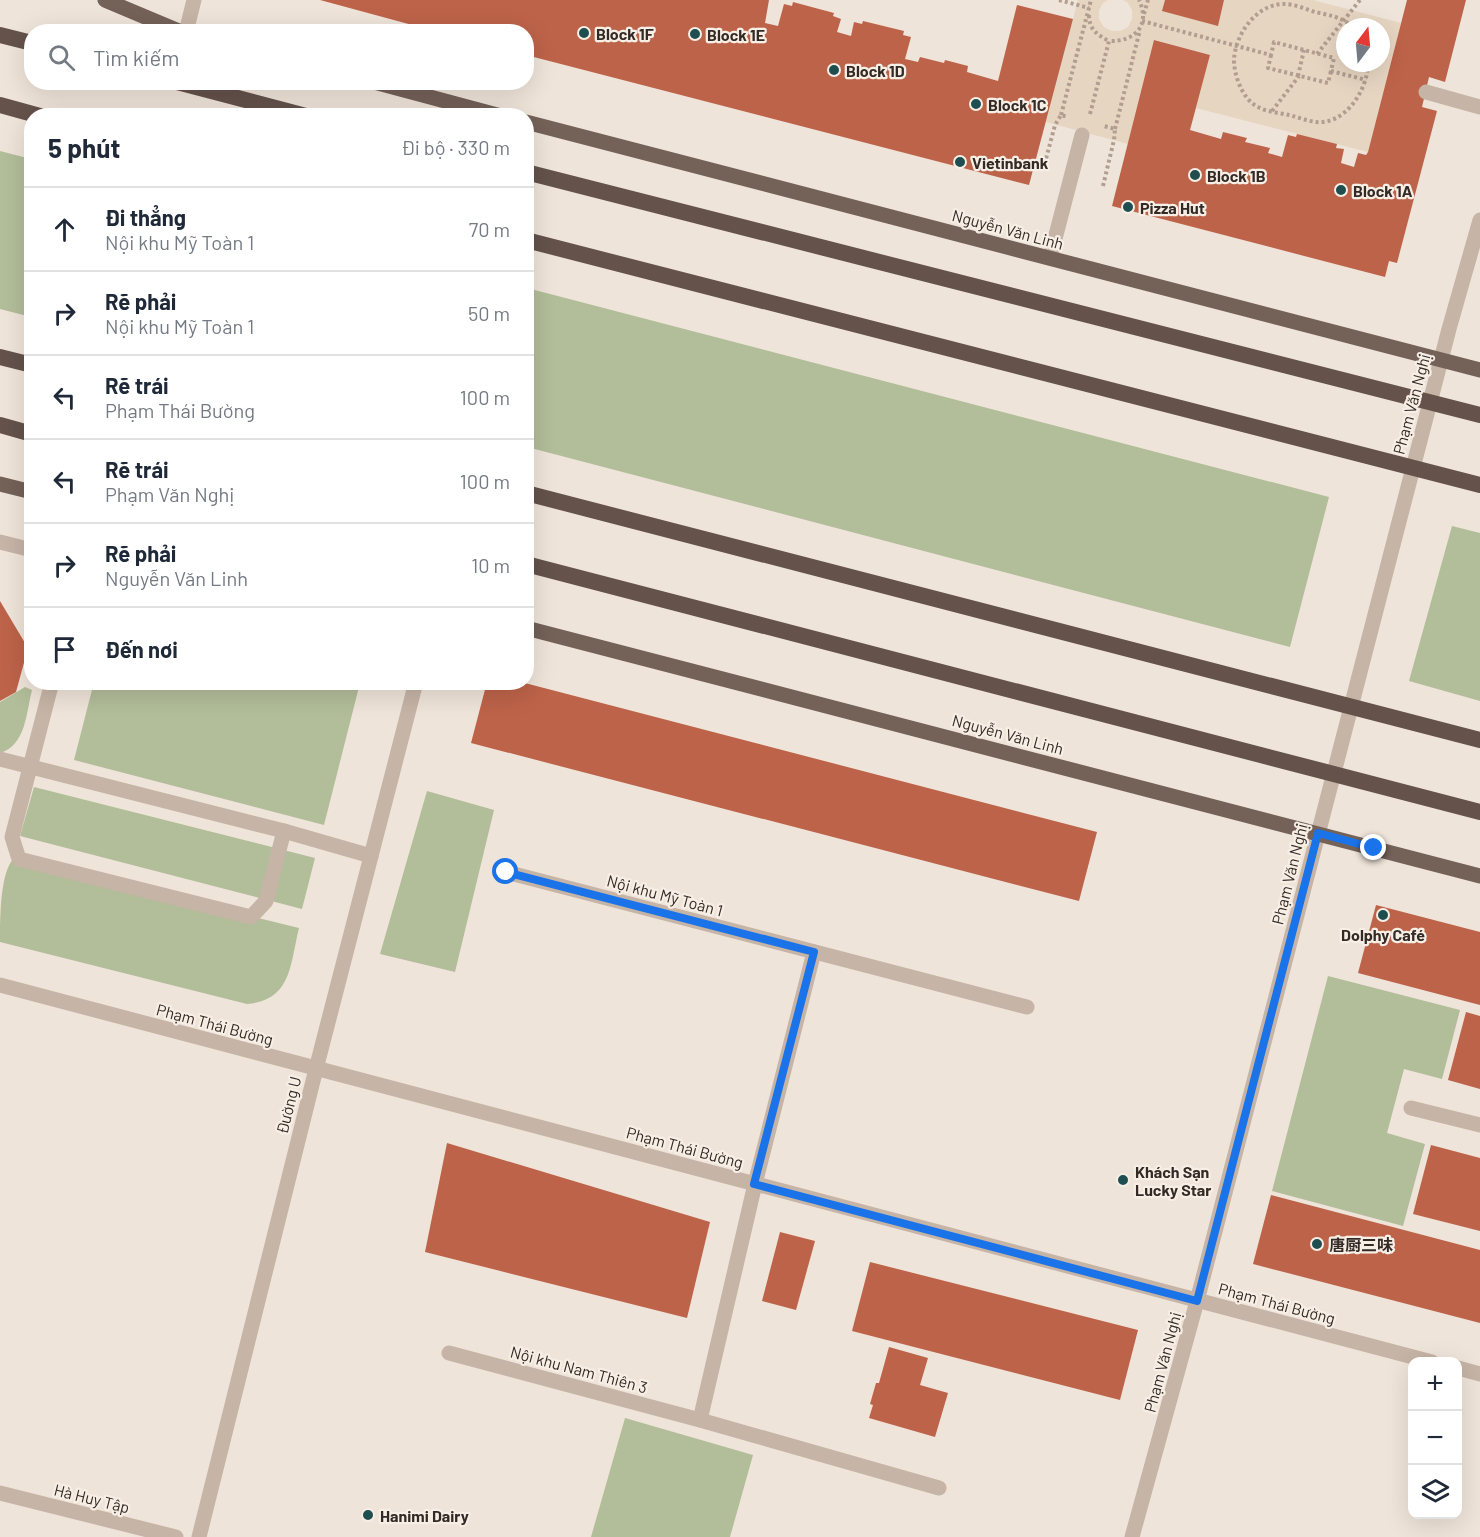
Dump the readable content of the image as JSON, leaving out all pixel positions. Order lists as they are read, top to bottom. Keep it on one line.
{"streets":{"main road":["Nguyễn Văn Linh"],"street":["Phạm Văn Nghị","Nội khu Mỹ Toàn 1","Phạm Thái Bường","Đường U","Nội khu Nam Thiên 3","Hà Huy Tập"]},"crossings":[["Nguyễn Văn Linh","Phạm Văn Nghị"],["Phạm Văn Nghị","Phạm Thái Bường"],["Phạm Thái Bường","Đường U"]],"places":["Block 1F","Block 1E","Block 1D","Block 1C","Vietinbank","Block 1B","Block 1A","Pizza Hut","Dolphy Café","Khách Sạn Lucky Star","唐厨三味","Hanimi Dairy"],"north":"top","page":{"search":"Tìm kiếm","heading":["5 phút","Đi bộ · 330 m"],"list":[["Đi thẳng","Nội khu Mỹ Toàn 1","70 m"],["Rẽ phải","Nội khu Mỹ Toàn 1","50 m"],["Rẽ trái","Phạm Thái Bường","100 m"],["Rẽ trái","Phạm Văn Nghị","100 m"],["Rẽ phải","Nguyễn Văn Linh","10 m"],"Đến nơi"],"map_buttons":["+","−"]}}
